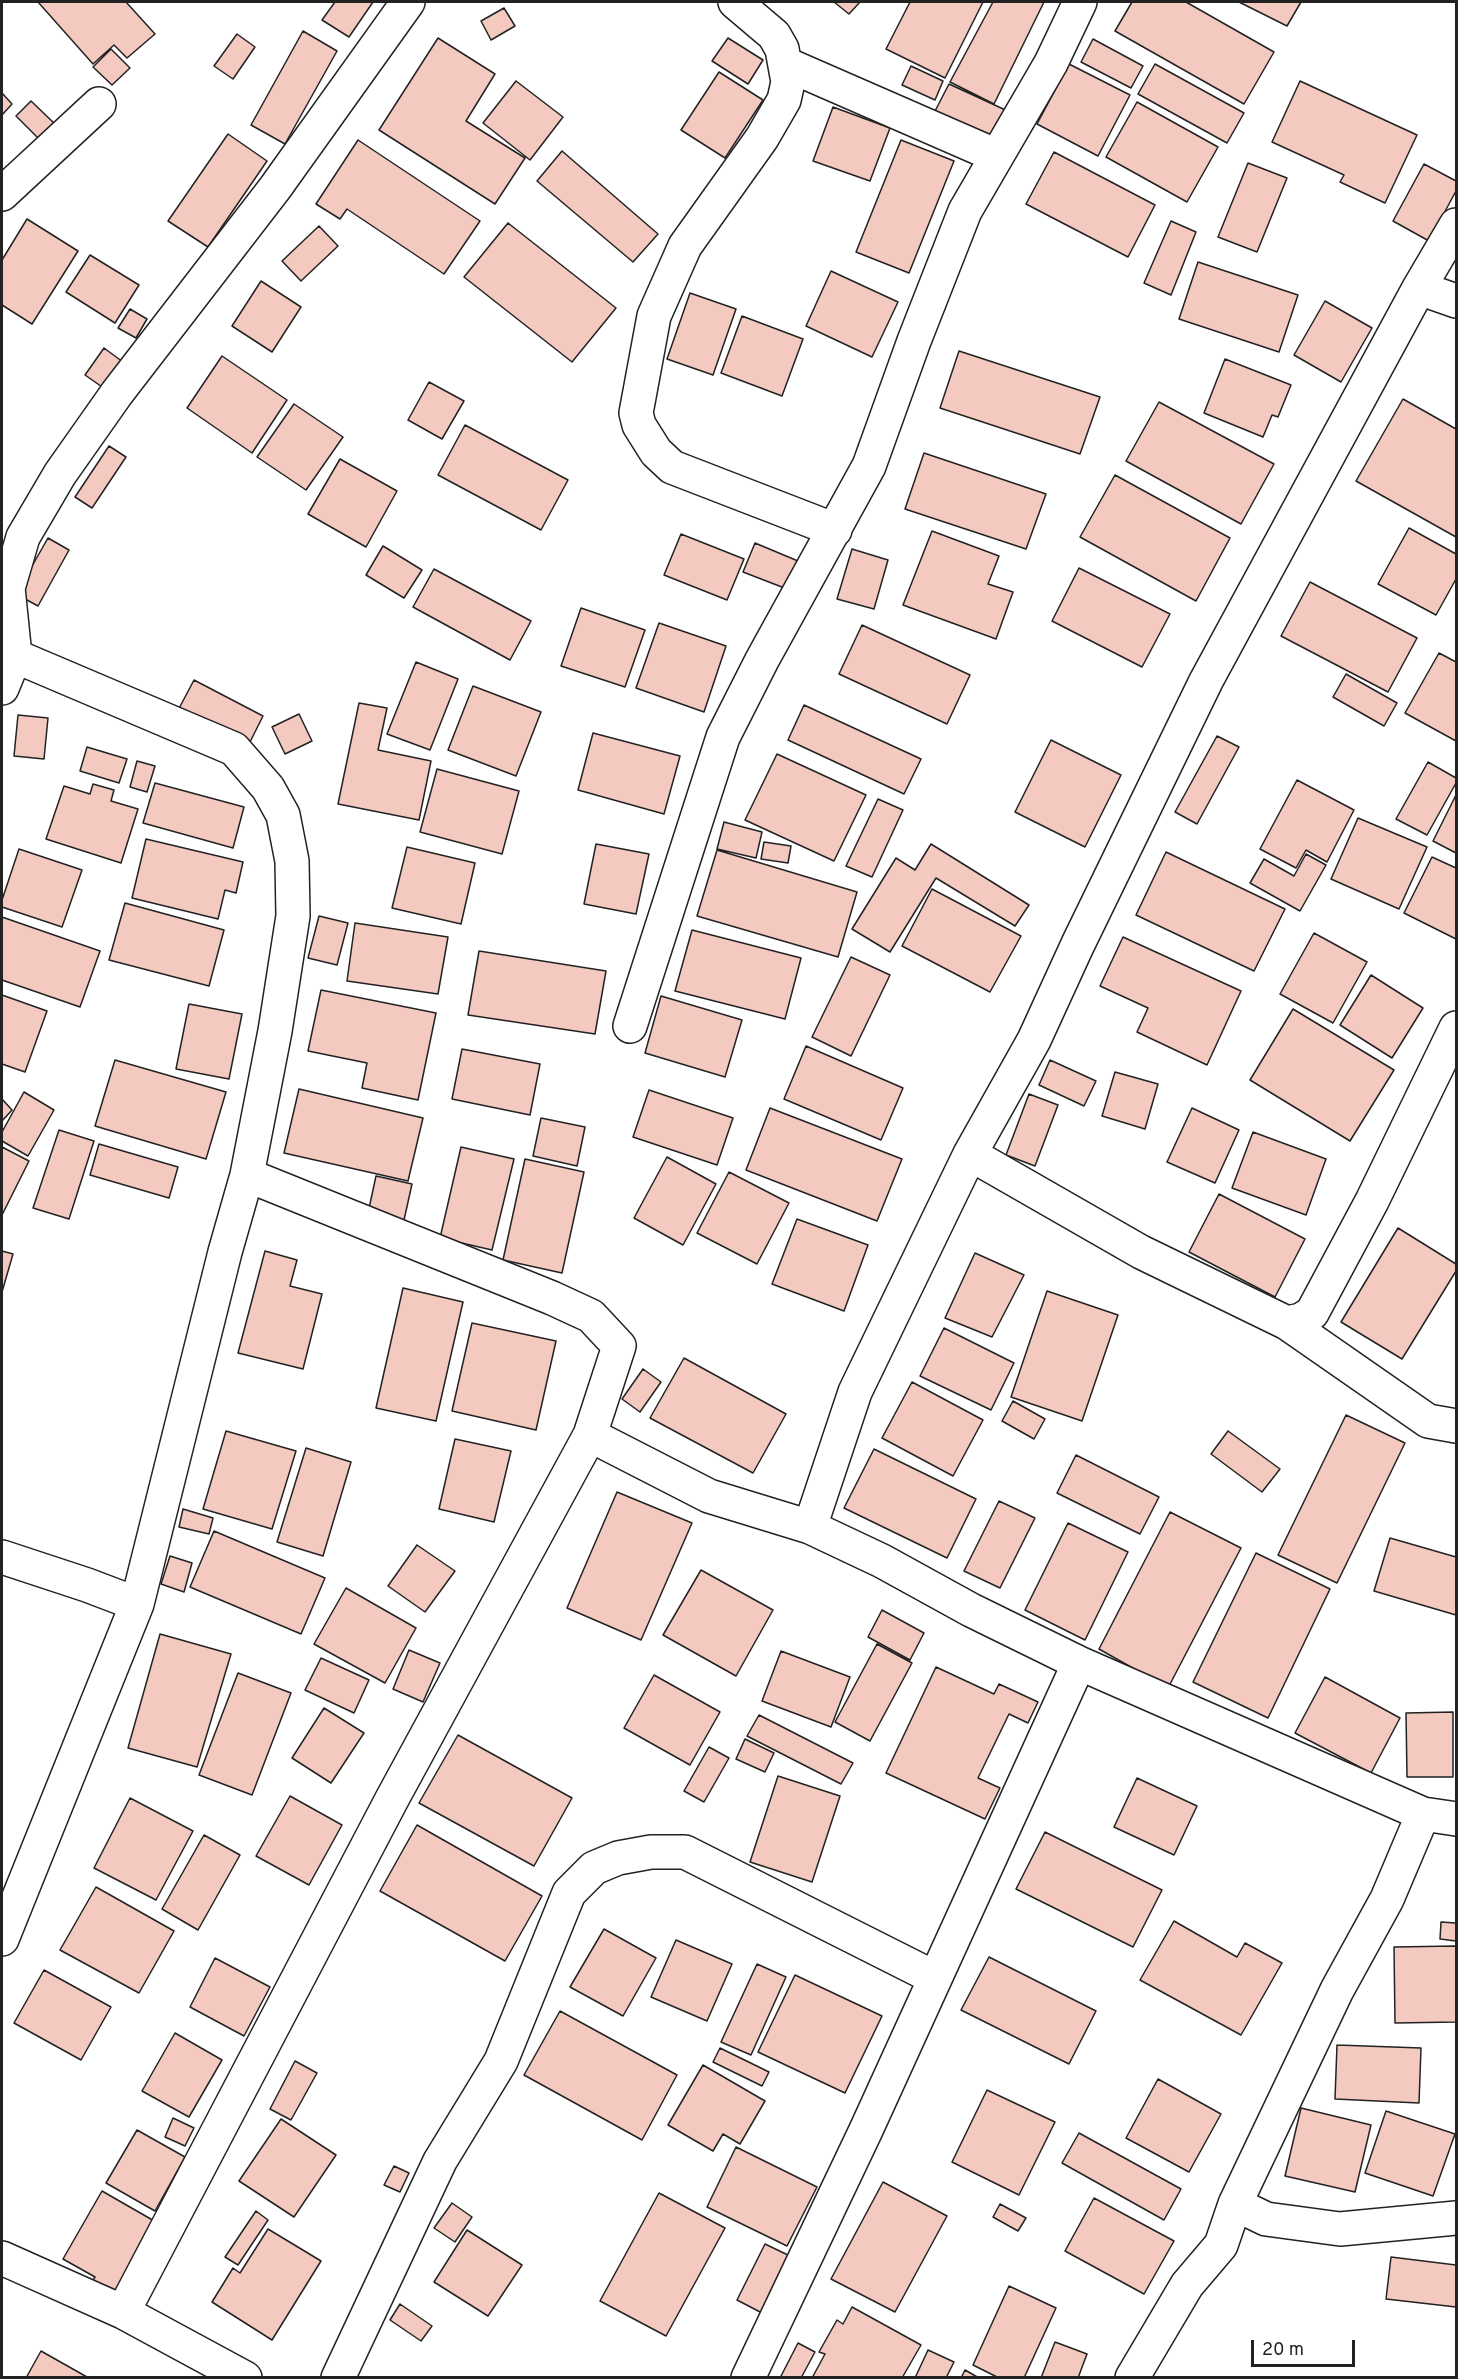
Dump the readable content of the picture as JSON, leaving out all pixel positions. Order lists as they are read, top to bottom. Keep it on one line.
{"scale_bar":"20 m"}
